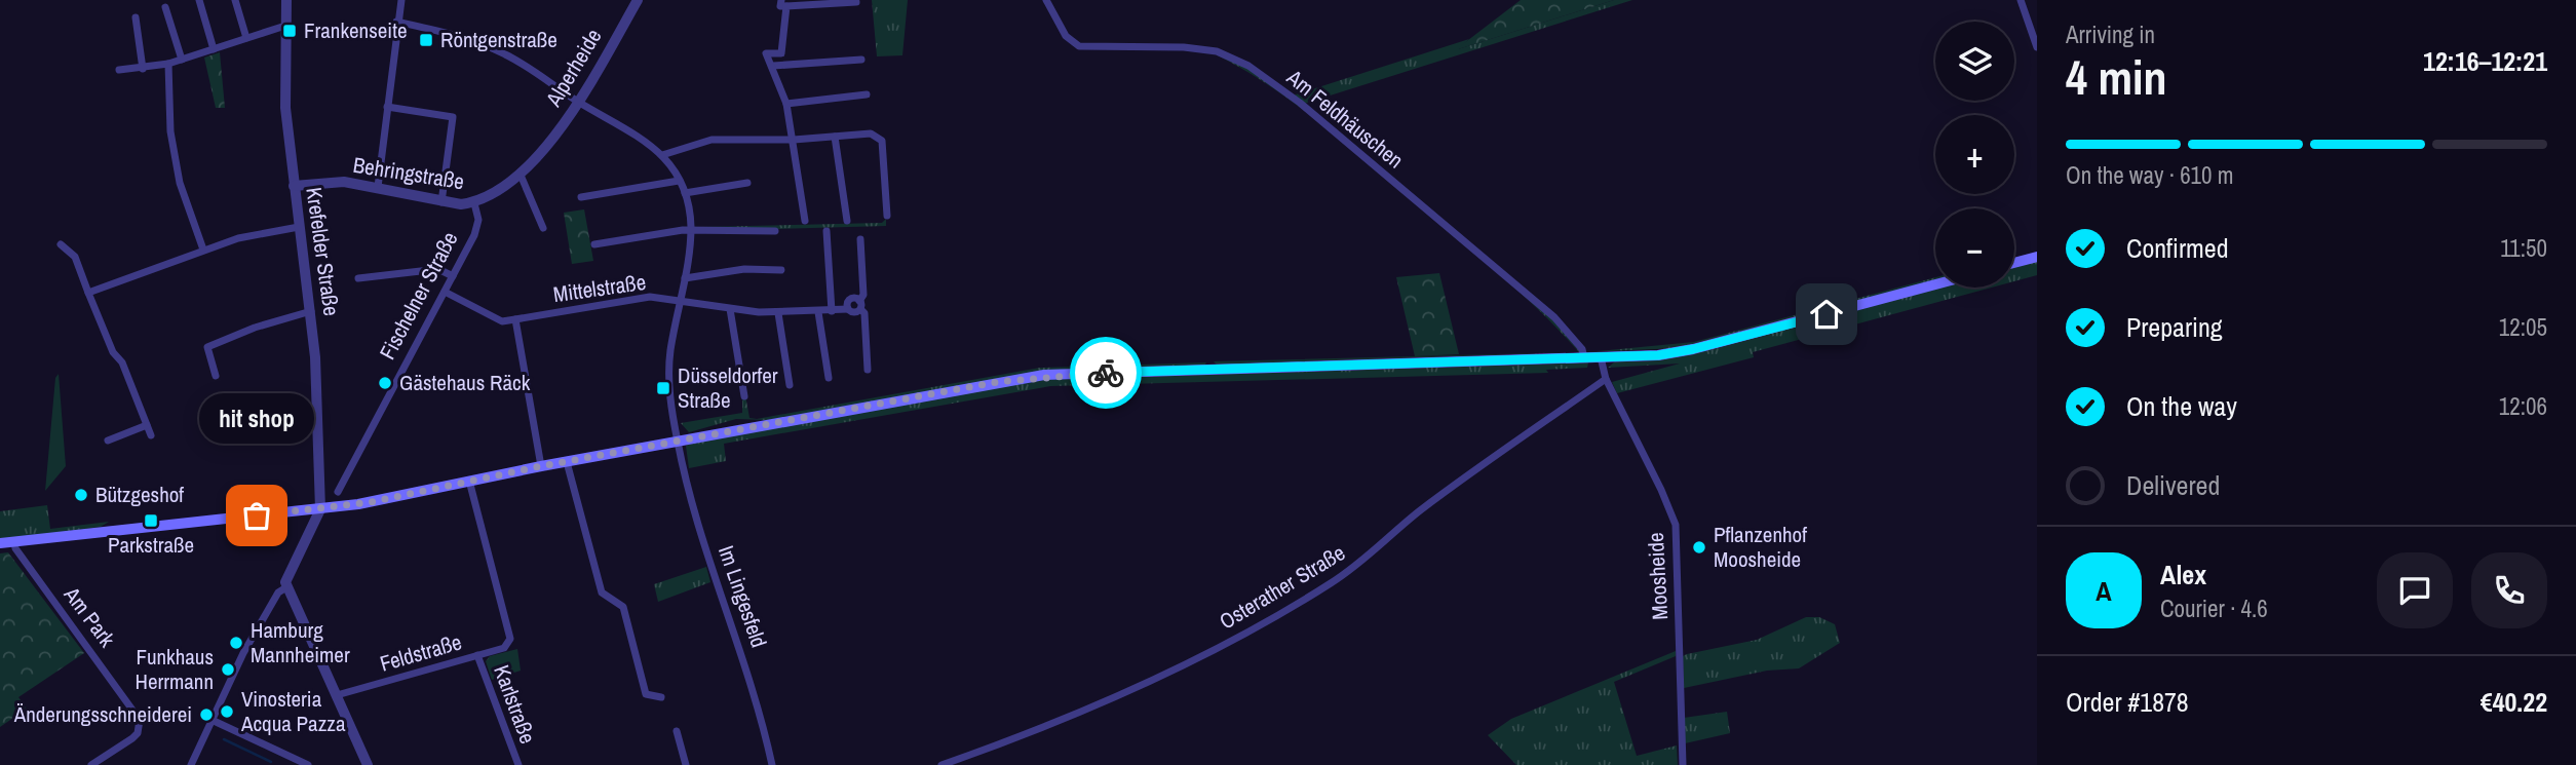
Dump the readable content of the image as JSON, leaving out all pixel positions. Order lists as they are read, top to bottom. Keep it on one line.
{"streets":{"street":["Alperheide","Am Feldhäuschen","Behringstraße","Krefelder Straße","Mittelstraße","Fischelner Straße","Moosheide","Osterather Straße","Im Lingesfeld","Am Park","Feldstraße","Karlstraße"]},"crossings":[["Alperheide","Im Lingesfeld"],["Behringstraße","Krefelder Straße"],["Behringstraße","Fischelner Straße"],["Mittelstraße","Fischelner Straße"],["Mittelstraße","Im Lingesfeld"],["Moosheide","Osterather Straße"],["Feldstraße","Karlstraße"]],"places":{"transit":["Frankenseite","Röntgenstraße","Düsseldorfer Straße","Parkstraße"],"other":["Gästehaus Räck","Bützgeshof","hit shop","Pflanzenhof Moosheide","Hamburg Mannheimer","Funkhaus Herrmann","Vinosteria Acqua Pazza","Änderungsschneiderei"]},"page":{"heading":["4 min","Arriving in","12:16–12:21"],"panel":["Alex","Courier · 4.6","Order #1878","€40.22"],"map_buttons":["+","−"],"bar":"On the way · 610 m","list":[["Confirmed","11:50"],["Preparing","12:05"],["On the way","12:06"],"Delivered"],"bubble":"hit shop","round":"A"}}
